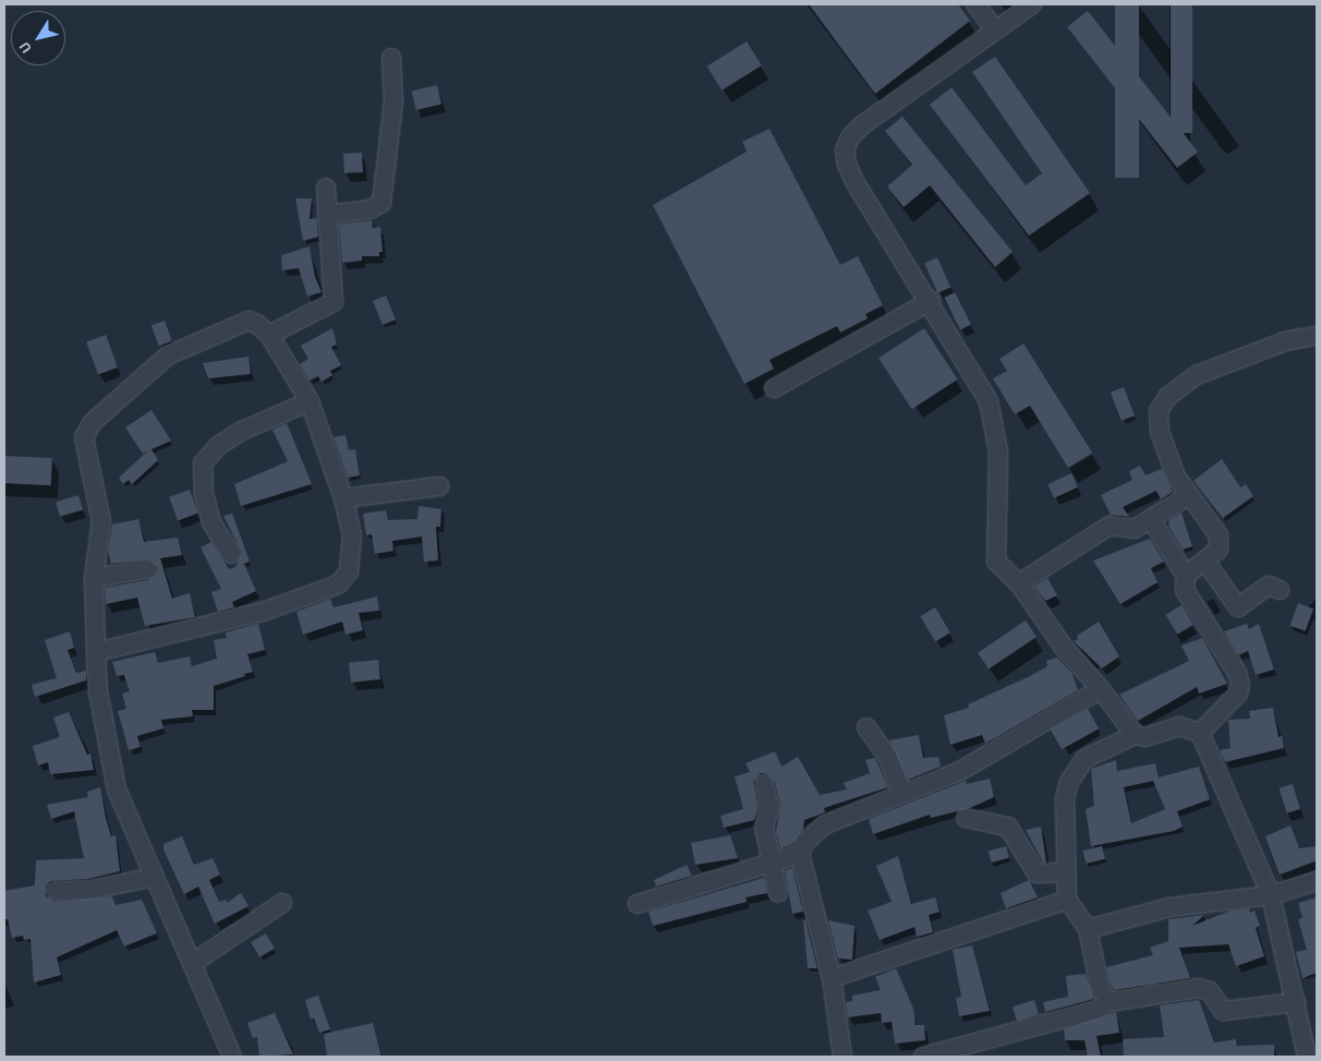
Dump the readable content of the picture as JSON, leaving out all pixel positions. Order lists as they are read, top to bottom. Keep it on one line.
{"north":"bottom left"}
